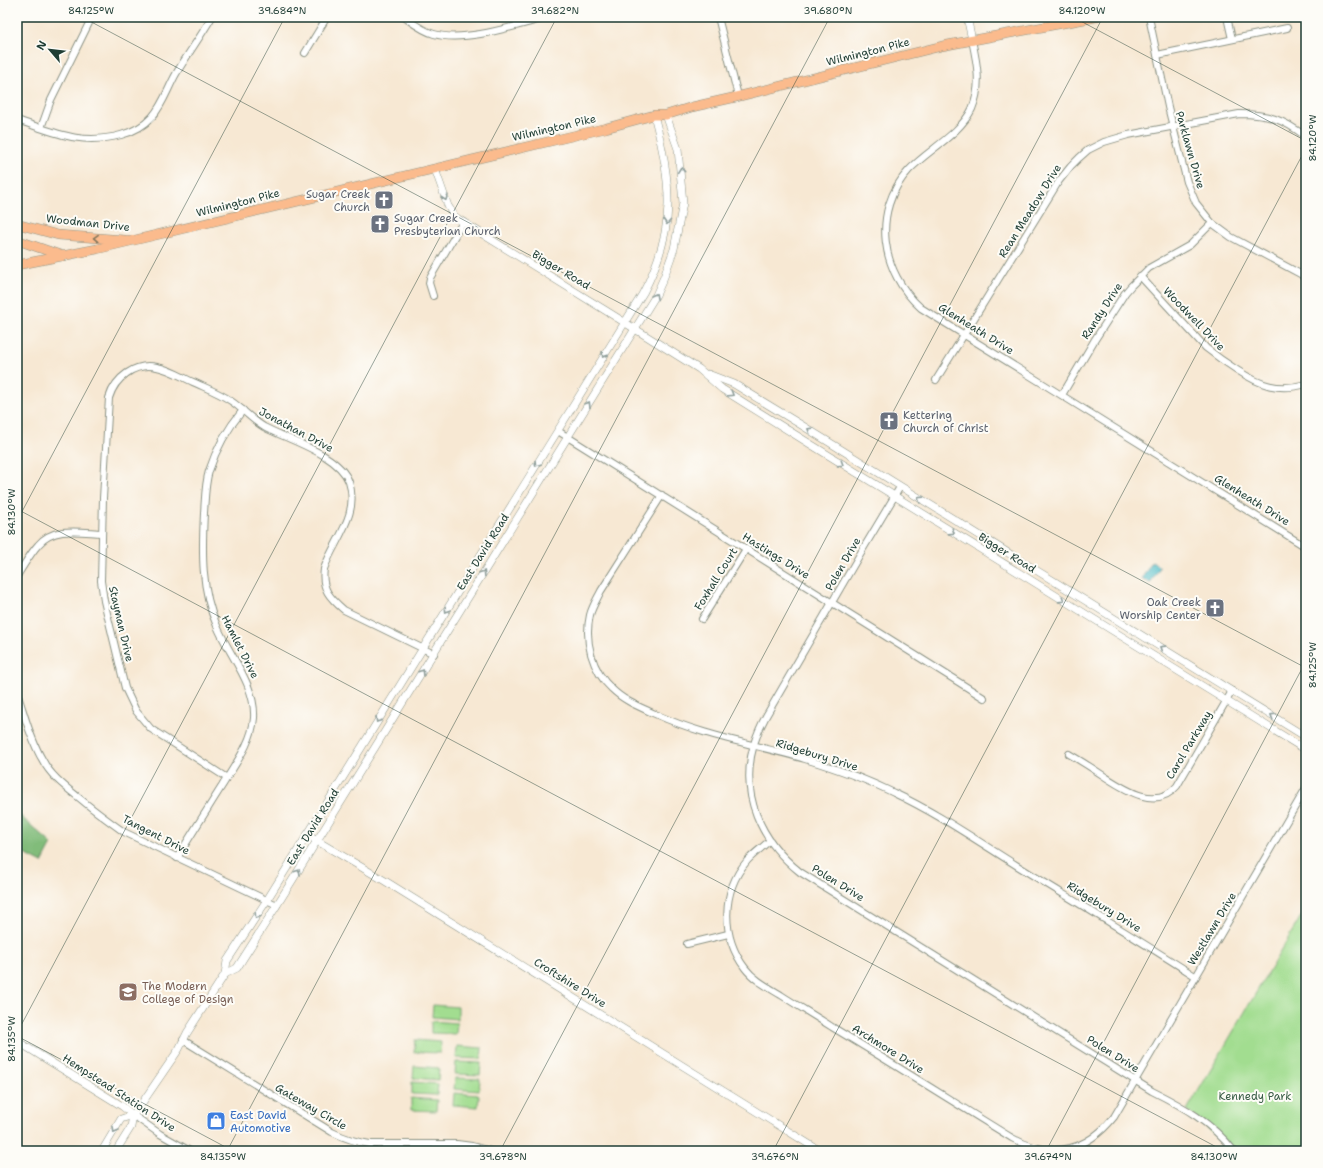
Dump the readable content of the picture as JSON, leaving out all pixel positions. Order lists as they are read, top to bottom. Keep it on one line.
{"streets":{"main road":["Wilmington Pike","Woodman Drive"],"street":["Parklawn Drive","Rean Meadow Drive","Bigger Road","Randy Drive","Woodwell Drive","Glenheath Drive","Jonathan Drive","East David Road","Hastings Drive","Polen Drive","Foxhall Court","Stayman Drive","Hamlet Drive","Carol Parkway","Ridgebury Drive","Tangent Drive","Westlawn Drive","Croftshire Drive","Archmore Drive","Hempstead Station Drive","Gateway Circle"]},"crossings":[["Wilmington Pike","Woodman Drive"],["Wilmington Pike","Bigger Road"],["Wilmington Pike","Glenheath Drive"],["Wilmington Pike","East David Road"],["Parklawn Drive","Rean Meadow Drive"],["Parklawn Drive","Randy Drive"],["Rean Meadow Drive","Glenheath Drive"],["Bigger Road","East David Road"],["Bigger Road","Polen Drive"],["Bigger Road","Carol Parkway"],["Randy Drive","Woodwell Drive"],["Randy Drive","Glenheath Drive"],["Jonathan Drive","East David Road"],["Jonathan Drive","Stayman Drive"],["Jonathan Drive","Hamlet Drive"],["East David Road","Hastings Drive"],["East David Road","Tangent Drive"],["East David Road","Croftshire Drive"],["East David Road","Hempstead Station Drive"],["East David Road","Gateway Circle"],["Hastings Drive","Polen Drive"],["Hastings Drive","Foxhall Court"],["Hastings Drive","Ridgebury Drive"],["Polen Drive","Ridgebury Drive"],["Polen Drive","Westlawn Drive"],["Polen Drive","Archmore Drive"],["Stayman Drive","Hamlet Drive"],["Hamlet Drive","Tangent Drive"],["Ridgebury Drive","Westlawn Drive"],["Westlawn Drive","Archmore Drive"]],"parks":["Kennedy Park"],"places":{"church":["Sugar Creek Church","Sugar Creek Presbyterian Church","Kettering Church of Christ","Oak Creek Worship Center"],"school or university":["The Modern College of Design"],"shop":["East David Automotive"]},"north":"top left","coordinates":["84.125°W","39.684°N","39.682°N","39.680°N","84.120°W","84.130°W","84.135°W","39.678°N","39.676°N","39.674°N"]}
